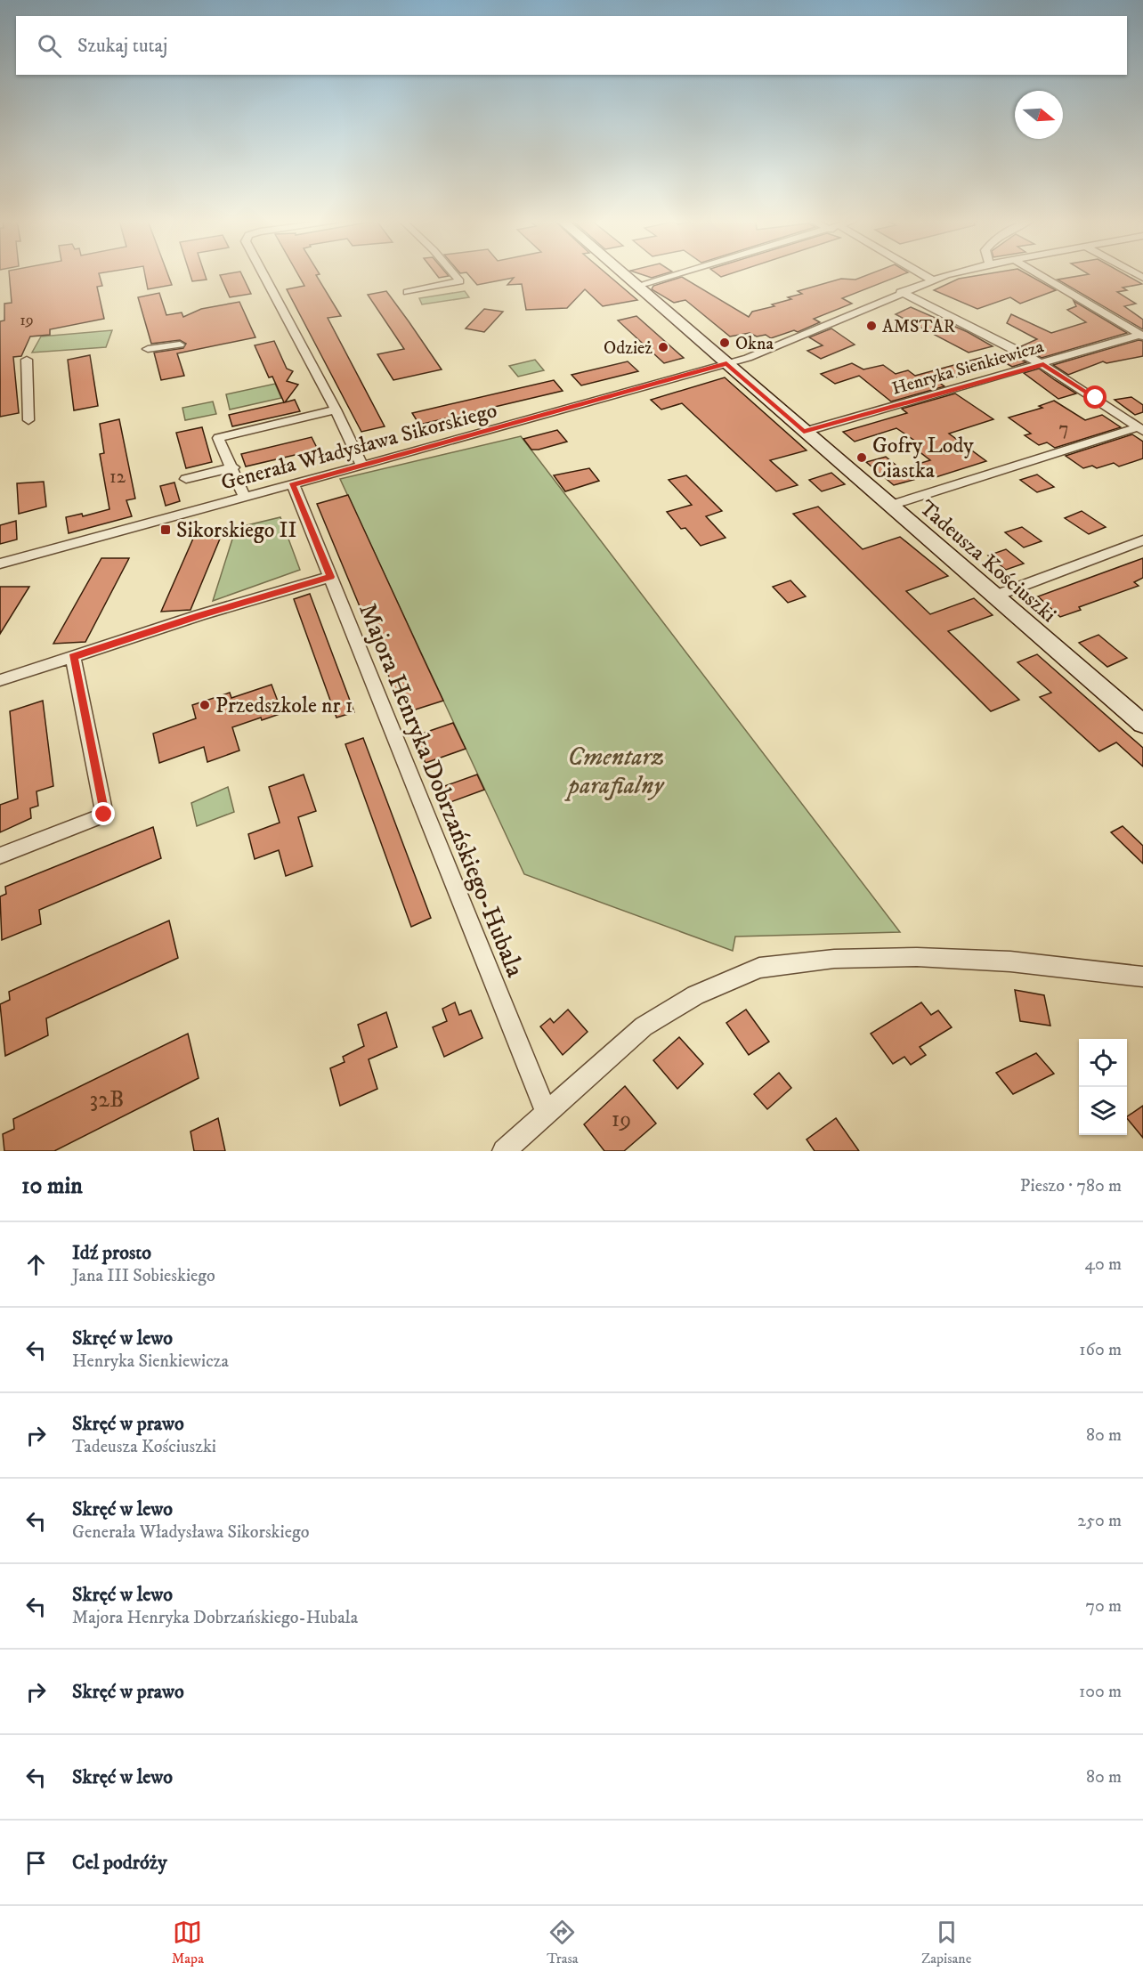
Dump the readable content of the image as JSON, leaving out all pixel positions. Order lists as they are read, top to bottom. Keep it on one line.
{"streets":{"main road":["Tadeusza Kościuszki"],"street":["Henryka Sienkiewicza","Generała Władysława Sikorskiego","Majora Henryka Dobrzańskiego-Hubala"]},"crossings":[["Henryka Sienkiewicza","Tadeusza Kościuszki"],["Generała Władysława Sikorskiego","Tadeusza Kościuszki"],["Generała Władysława Sikorskiego","Majora Henryka Dobrzańskiego-Hubala"]],"parks":["Cmentarz parafialny"],"places":{"other":["AMSTAR","Okna","Odzież","Gofry Lody Ciastka","Przedszkole nr 1"],"transit":["Sikorskiego II"]},"house_numbers":["19","7","12","32B","19"],"north":"right","page":{"search":"Szukaj tutaj","heading":["10 min","Pieszo · 780 m"],"list":[["Idź prosto","Jana III Sobieskiego","40 m"],["Skręć w lewo","Henryka Sienkiewicza","160 m"],["Skręć w prawo","Tadeusza Kościuszki","80 m"],["Skręć w lewo","Generała Władysława Sikorskiego","250 m"],["Skręć w lewo","Majora Henryka Dobrzańskiego-Hubala","70 m"],["Skręć w prawo","100 m"],["Skręć w lewo","80 m"],"Cel podróży"],"nav":["Mapa","Trasa","Zapisane"]}}
